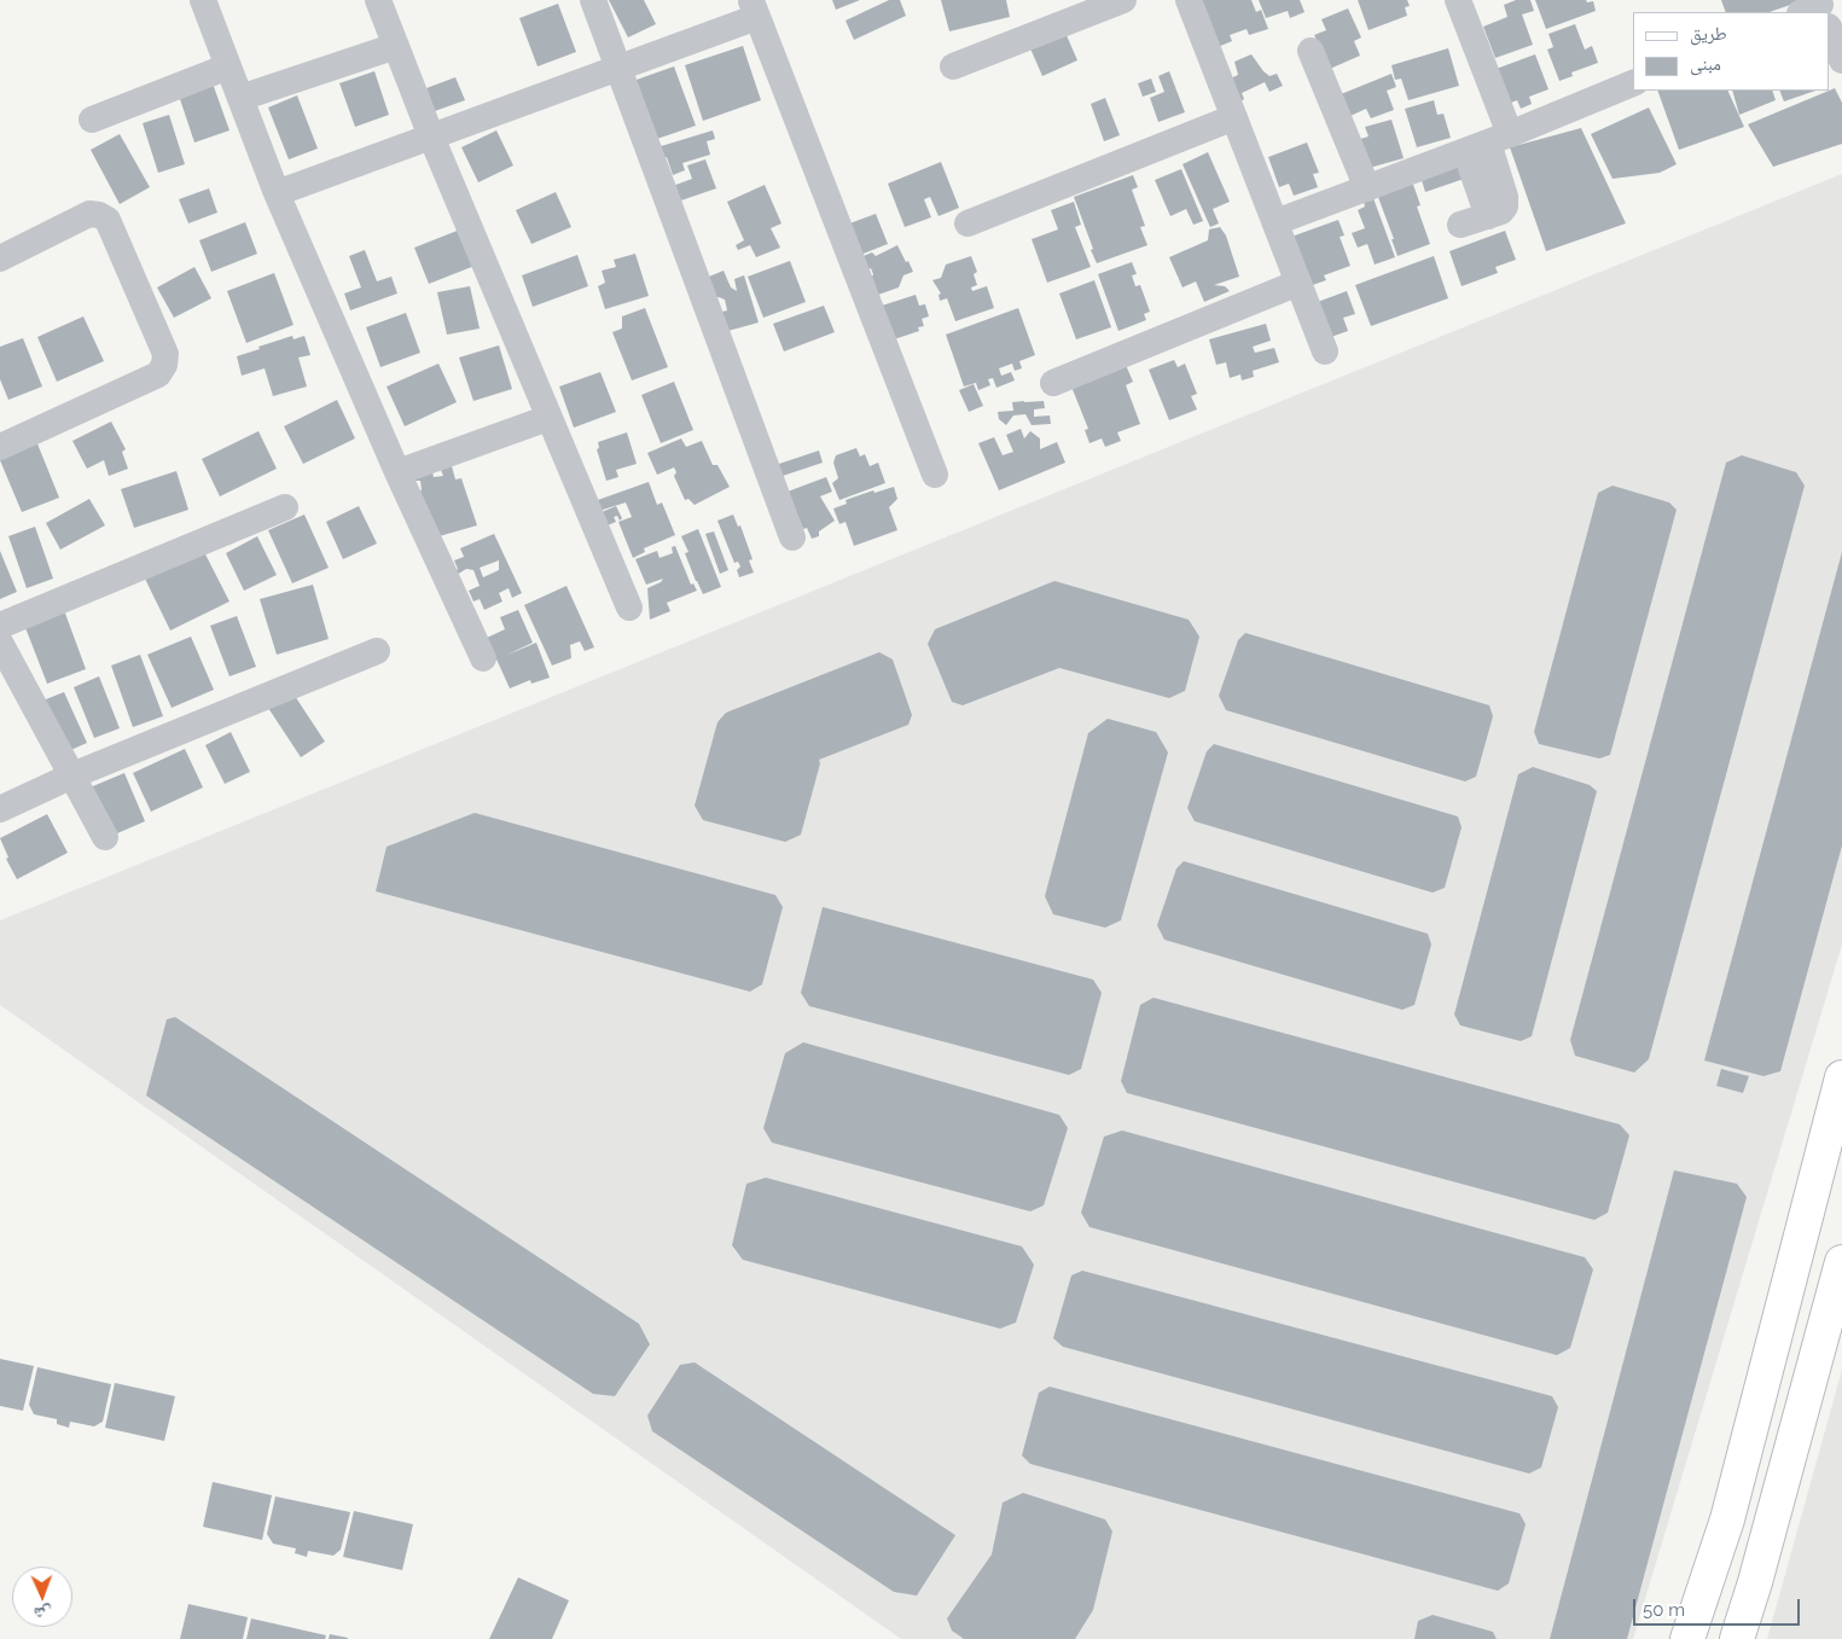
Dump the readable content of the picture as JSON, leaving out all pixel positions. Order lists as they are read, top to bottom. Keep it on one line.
{"legend":["طريق","مبنى"],"scale_bar":"50 m","north":"bottom"}
